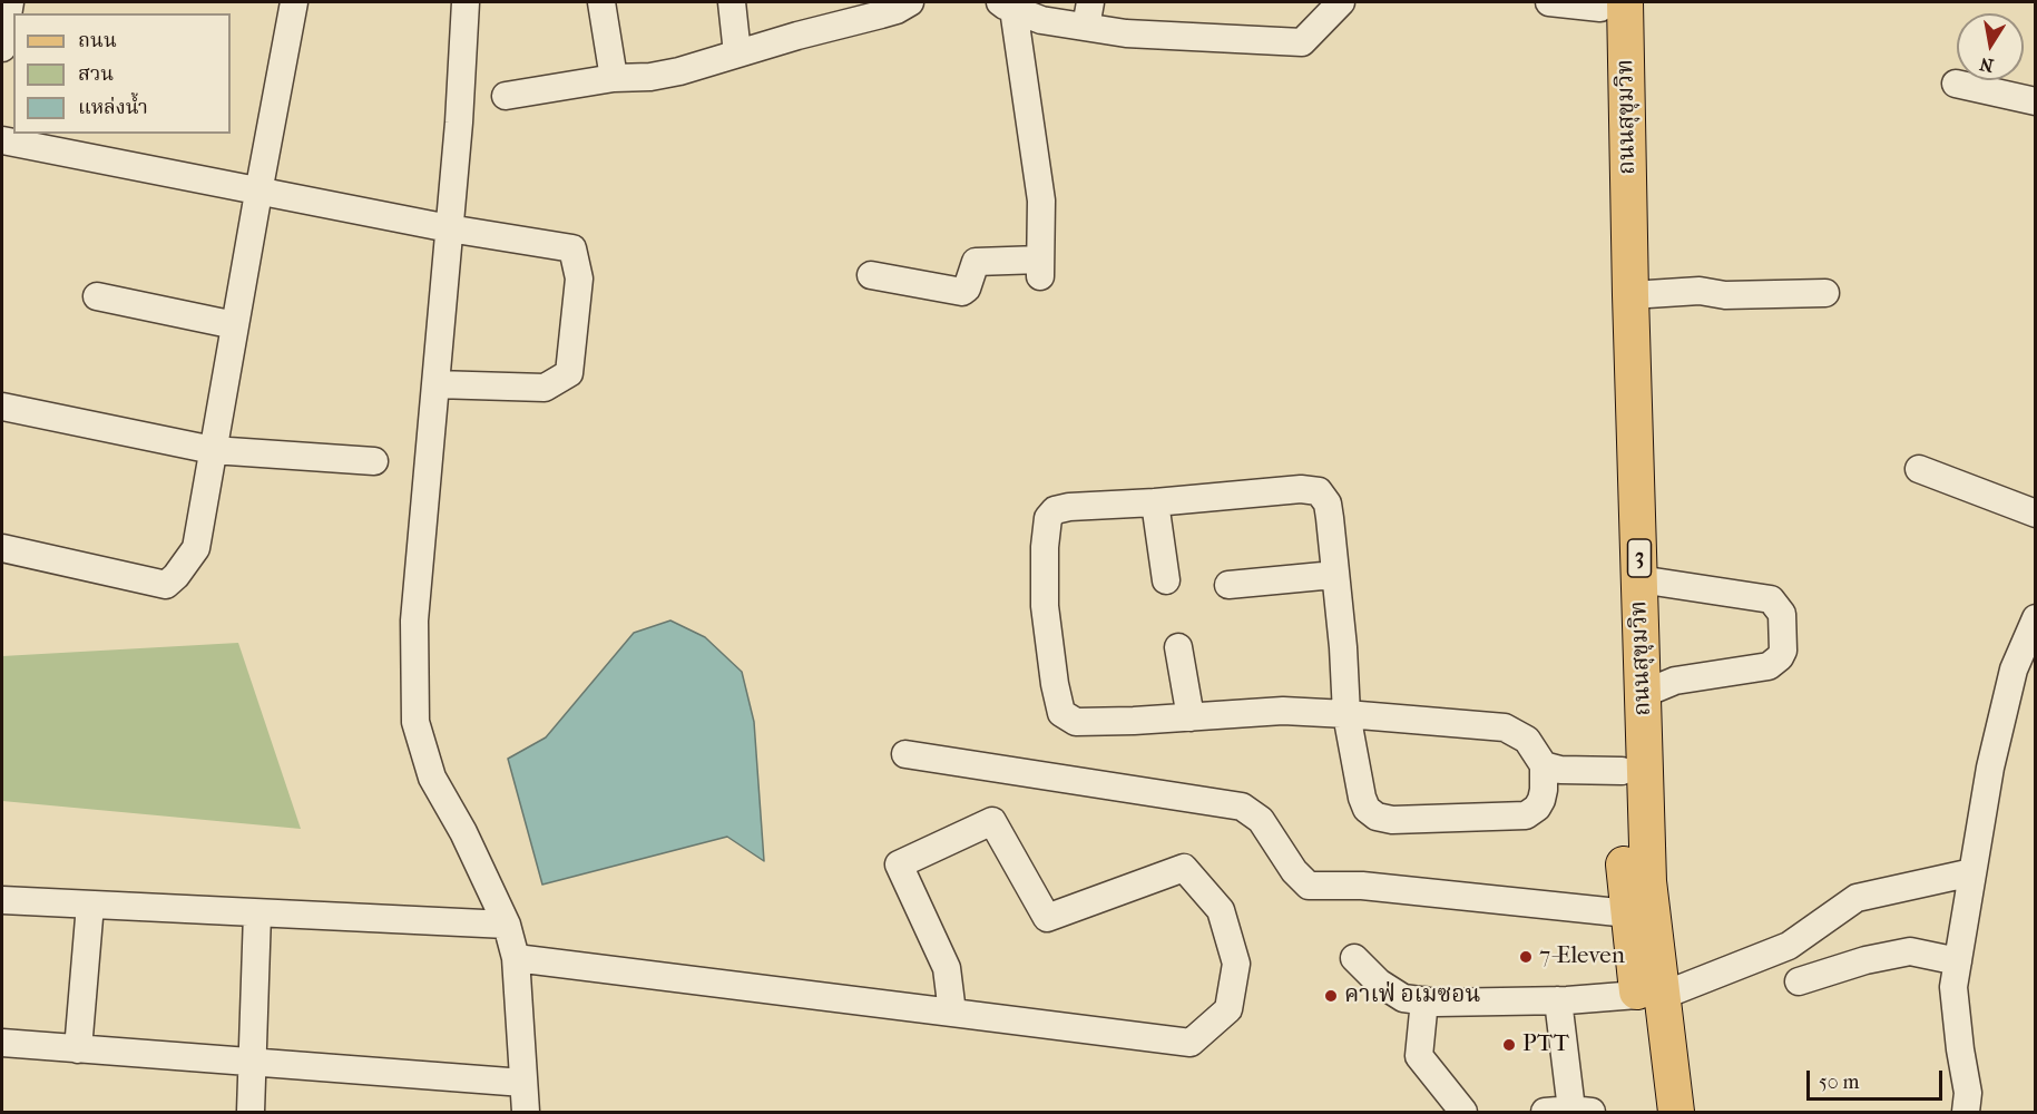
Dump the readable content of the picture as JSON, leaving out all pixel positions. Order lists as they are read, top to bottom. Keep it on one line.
{"streets":{"main road":["ถนนสุขุมวิท","3"]},"places":["7-Eleven","คาเฟ่ อเมซอน","PTT"],"legend":["ถนน","สวน","แหล่งน้ำ"],"scale_bar":"50 m","north":"bottom"}
